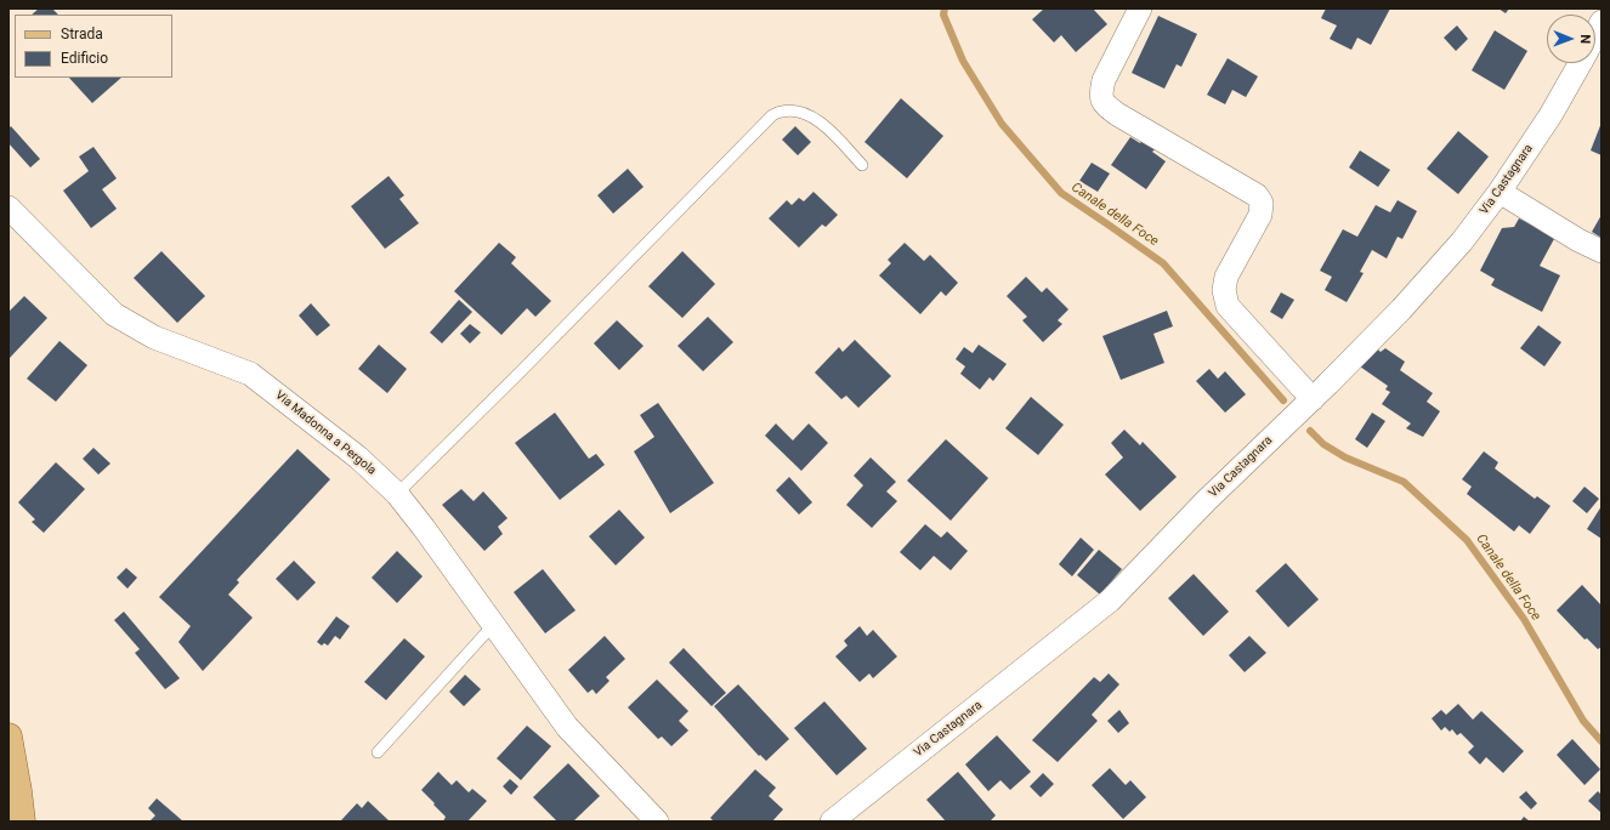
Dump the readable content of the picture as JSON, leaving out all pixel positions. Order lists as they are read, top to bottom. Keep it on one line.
{"streets":{"street":["Via Castagnara","Via Madonna a Pergola"]},"water":["Canale della Foce"],"legend":["Strada","Edificio"],"north":"right"}
